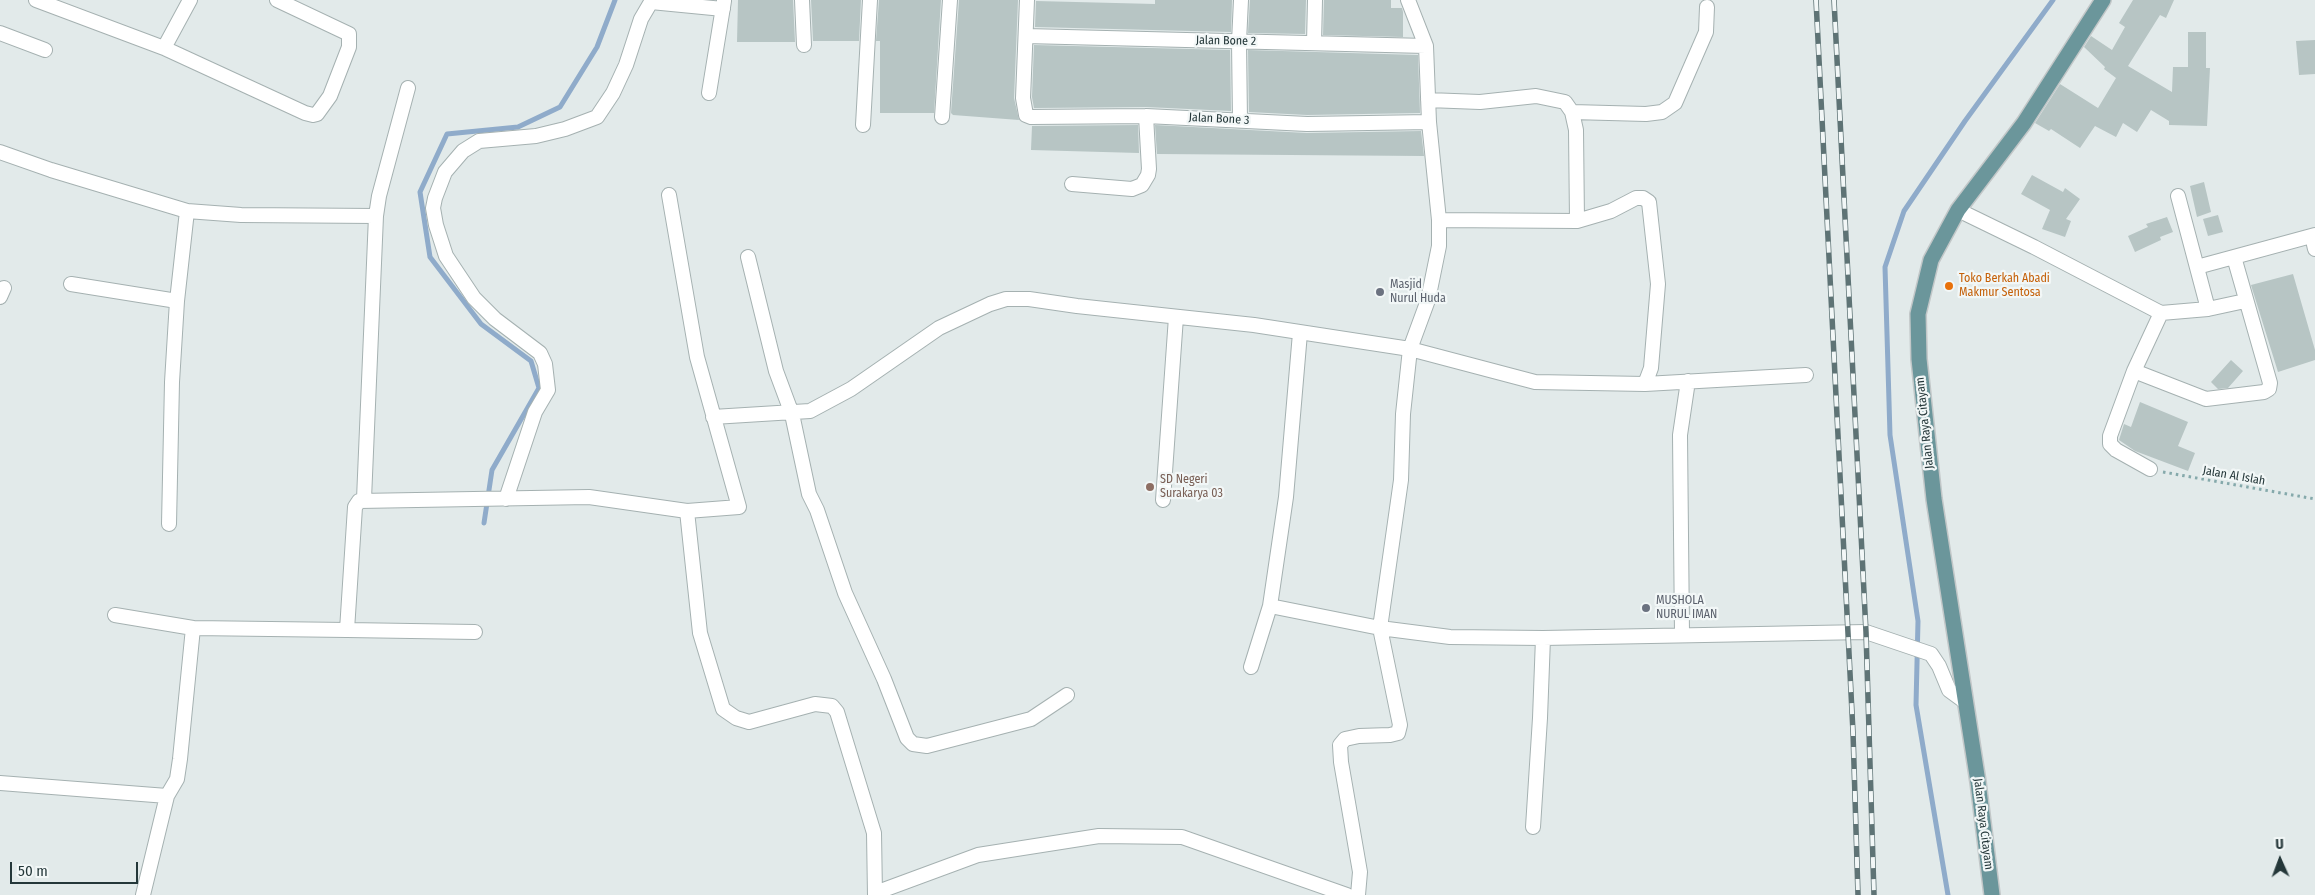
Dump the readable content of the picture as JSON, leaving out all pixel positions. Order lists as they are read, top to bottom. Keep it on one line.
{"streets":{"main road":["Jalan Raya Citayam"],"street":["Jalan Bone 2","Jalan Bone 3"],"path":["Jalan Al Islah"]},"crossings":[["Jalan Bone 2","Jalan Bone 3"]],"places":["Toko Berkah Abadi Makmur Sentosa","Masjid Nurul Huda","SD Negeri Surakarya 03","MUSHOLA NURUL IMAN"],"scale_bar":"50 m","north":"top"}
